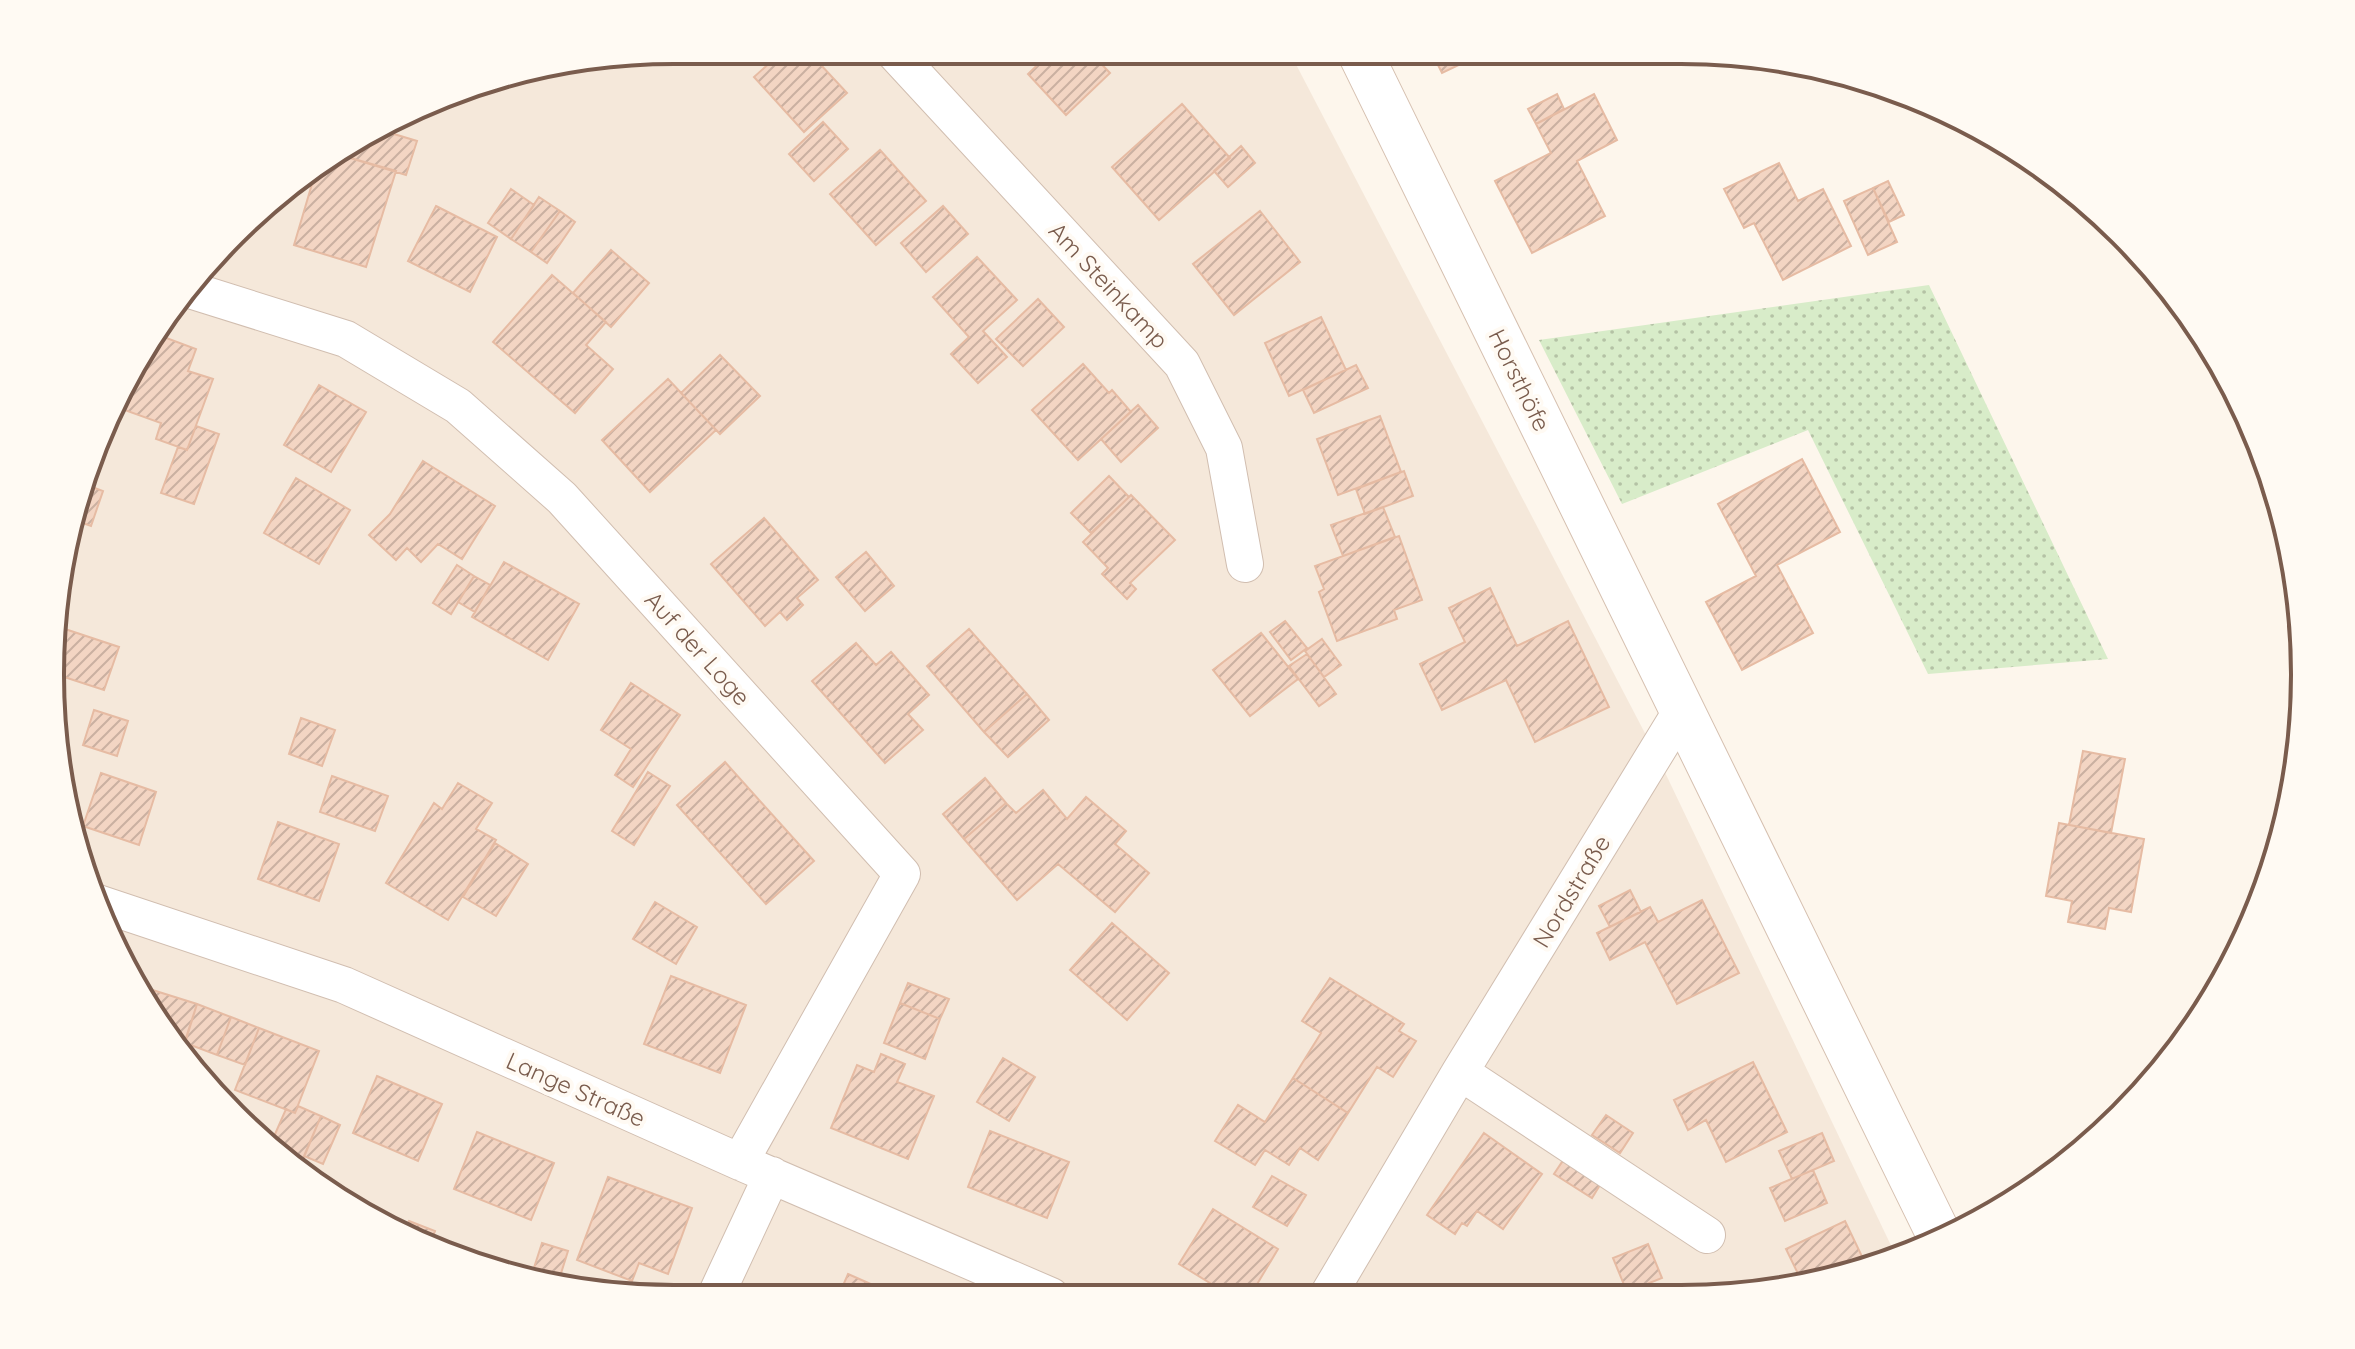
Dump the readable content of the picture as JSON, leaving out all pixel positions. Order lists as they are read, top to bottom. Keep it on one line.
{"streets":{"main road":["Horsthöfe"],"street":["Am Steinkamp","Auf der Loge","Nordstraße","Lange Straße"]},"crossings":[["Horsthöfe","Nordstraße"],["Auf der Loge","Lange Straße"]]}
